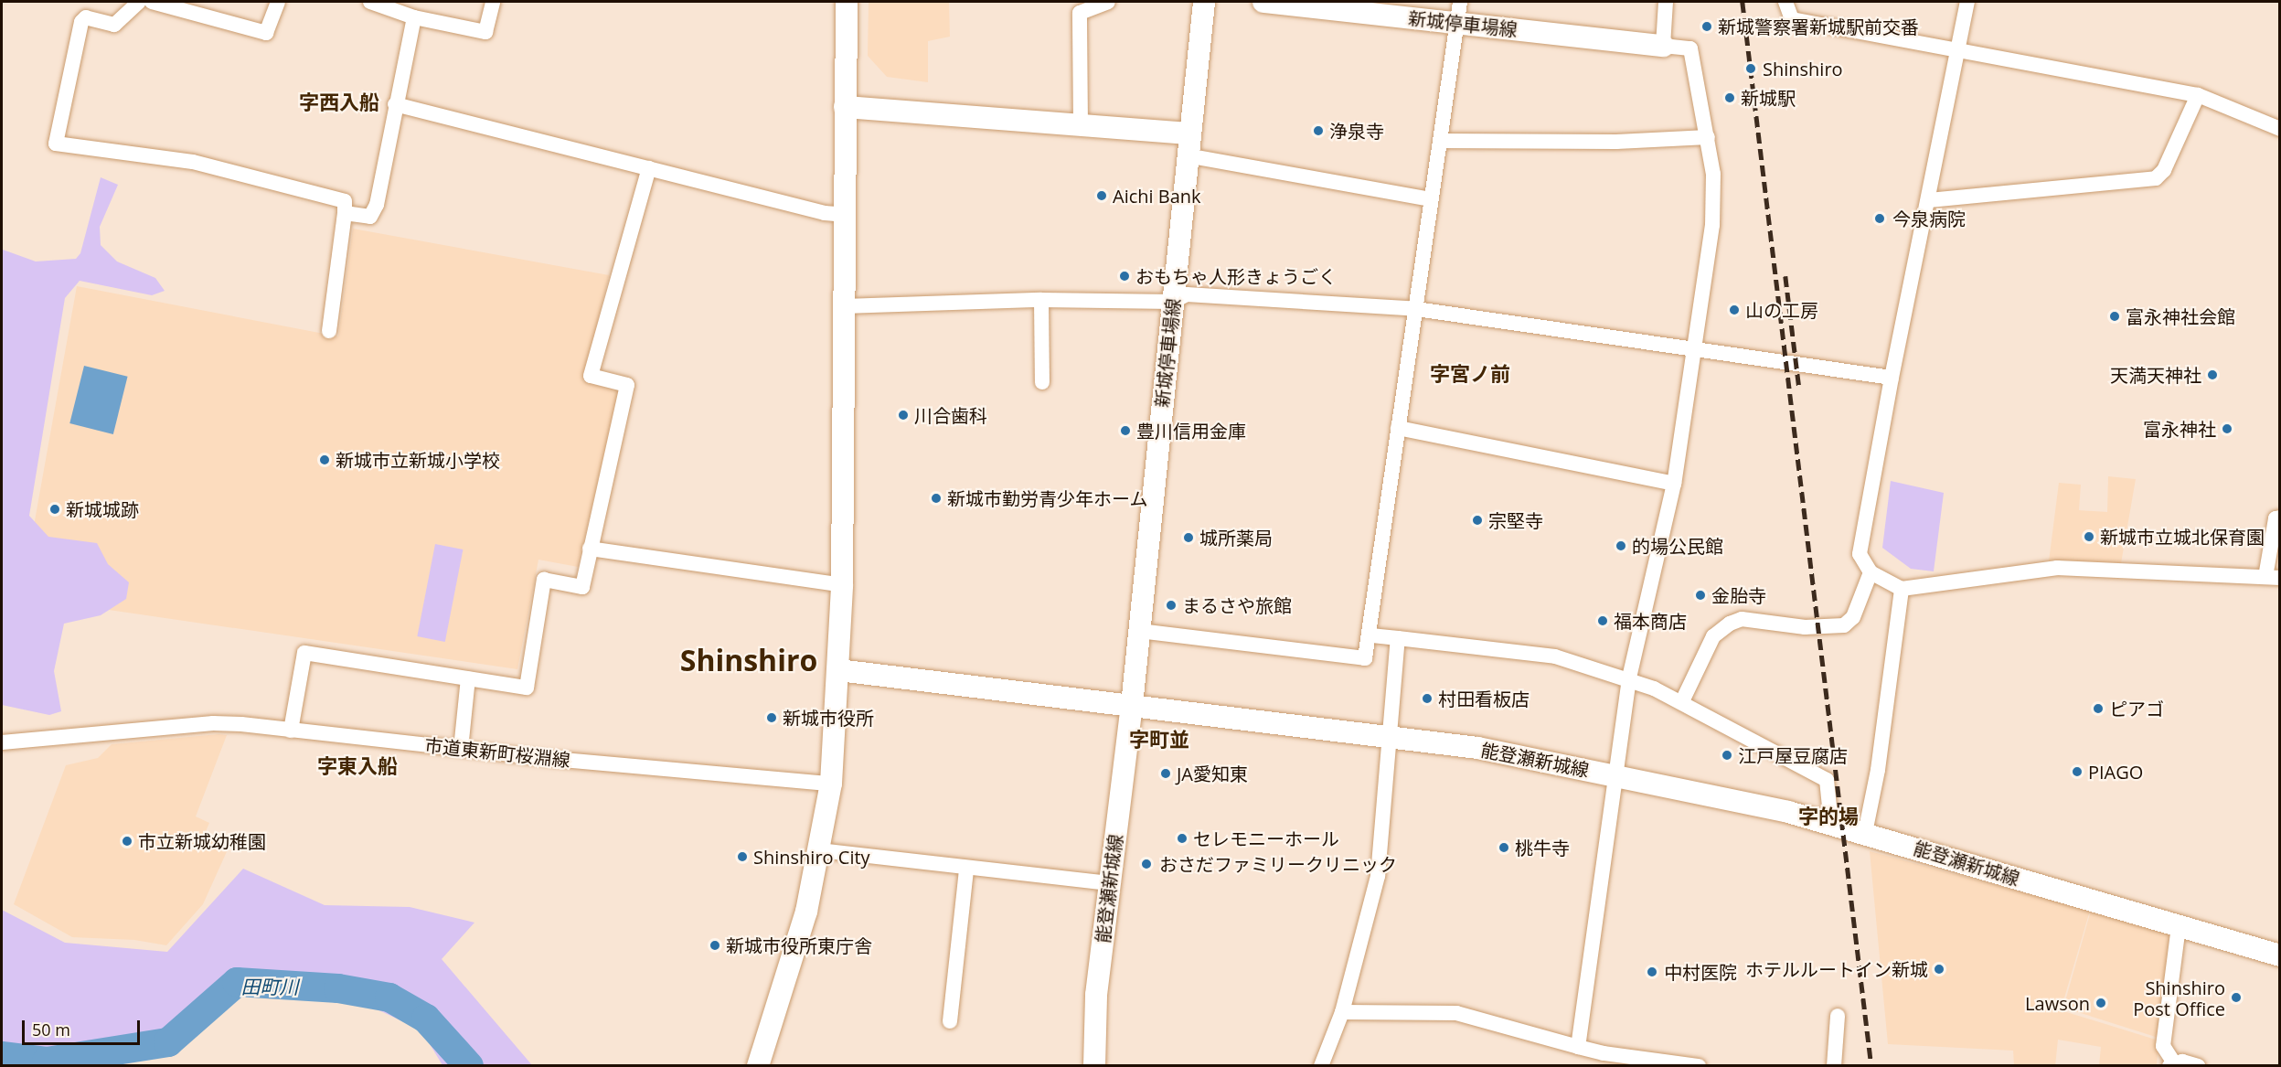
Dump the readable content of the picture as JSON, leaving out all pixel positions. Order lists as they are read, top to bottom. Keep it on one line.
{"streets":{"main road":["新城停車場線","能登瀬新城線"],"street":["市道東新町桜淵線"]},"crossings":[["新城停車場線","能登瀬新城線"]],"districts":["字西入船","字宮ノ前","Shinshiro","字町並","字東入船","字的場"],"water":["田町川"],"places":["新城警察署新城駅前交番","Shinshiro","新城駅","浄泉寺","Aichi Bank","今泉病院","おもちゃ人形きょうごく","山の工房","富永神社会館","天満天神社","川合歯科","富永神社","豊川信用金庫","新城市立新城小学校","新城市勤労青少年ホーム","新城城跡","宗堅寺","新城市立城北保育園","城所薬局","的場公民館","金胎寺","まるさや旅館","福本商店","村田看板店","ピアゴ","新城市役所","江戸屋豆腐店","PIAGO","JA愛知東","セレモニーホール","市立新城幼稚園","桃牛寺","Shinshiro City","おさだファミリークリニック","新城市役所東庁舎","ホテルルートイン新城","中村医院","Shinshiro Post Office","Lawson"],"scale_bar":"50 m"}
